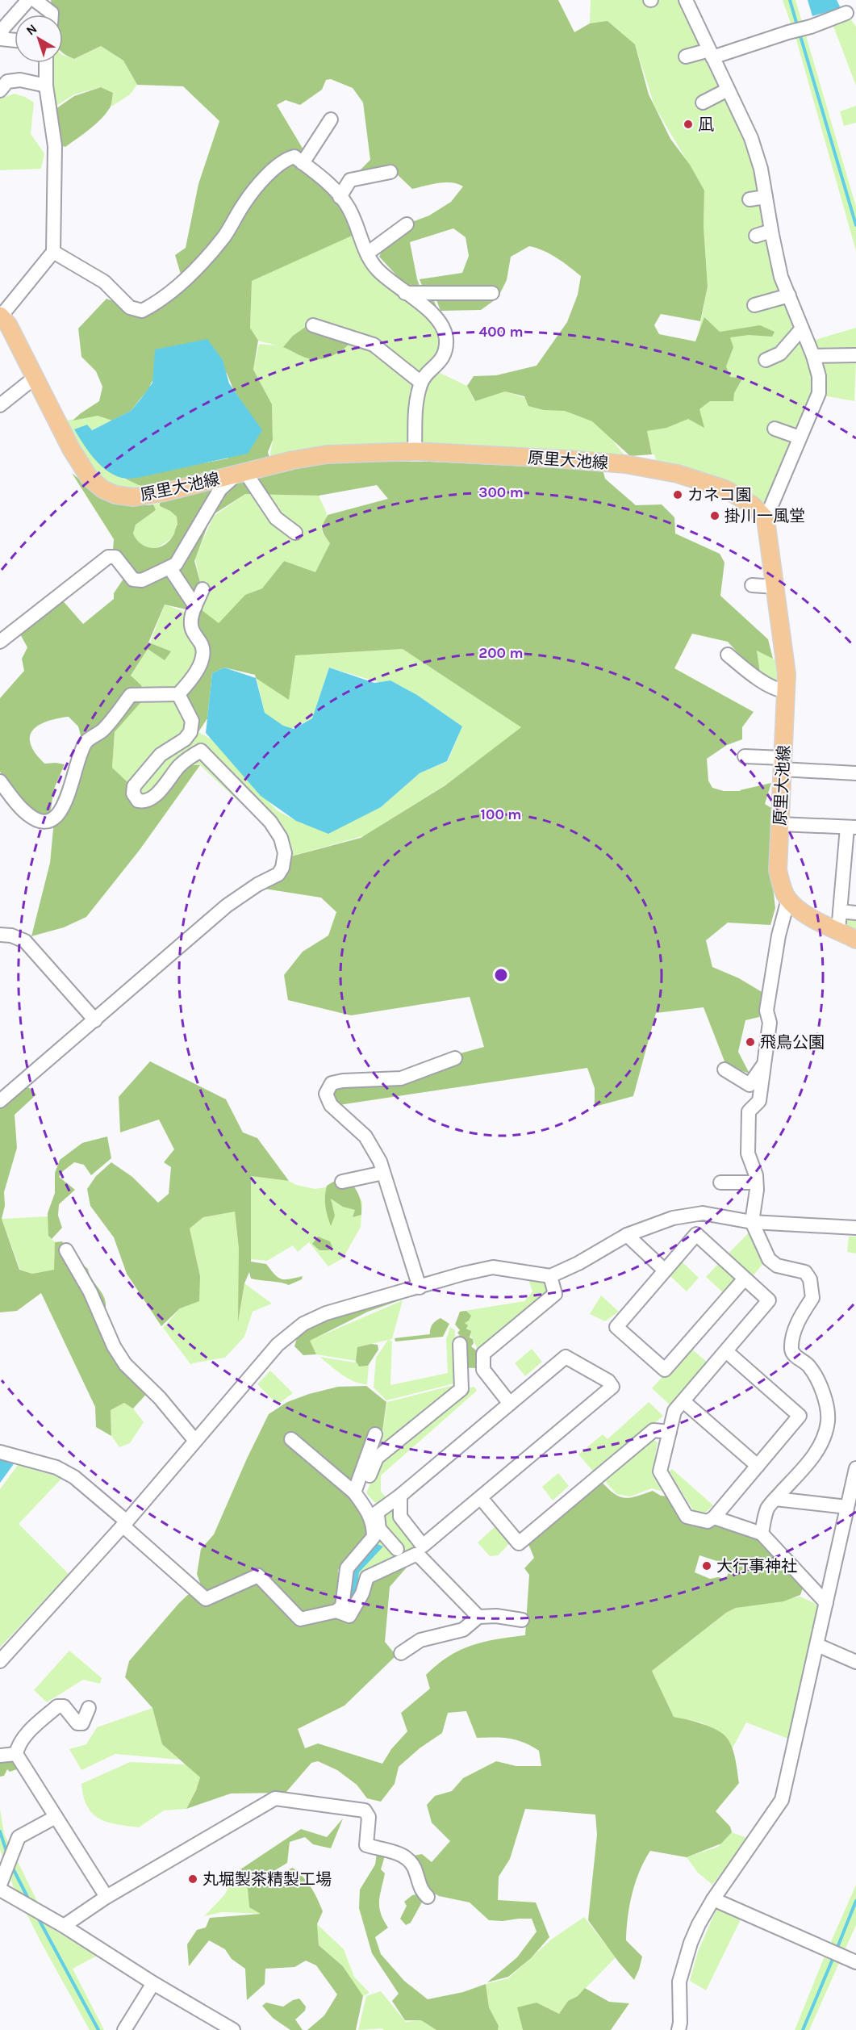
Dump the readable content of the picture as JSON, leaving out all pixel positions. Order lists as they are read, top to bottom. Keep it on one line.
{"streets":{"main road":["原里大池線"]},"places":["凪","カネコ園","掛川一風堂","飛鳥公園","大行事神社","丸堀製茶精製工場"],"north":"top left","rings":["400 m","300 m","200 m","100 m"]}
